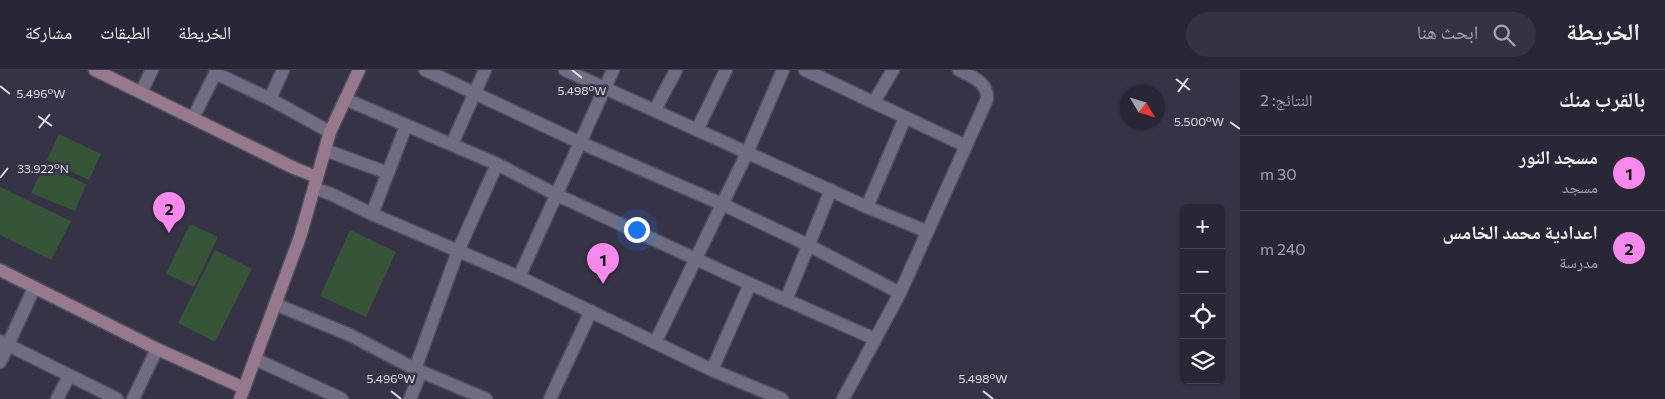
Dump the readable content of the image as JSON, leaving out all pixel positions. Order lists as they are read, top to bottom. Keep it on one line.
{"north":"bottom right","page":{"header":"الخريطة","search":"ابحث هنا","nav":["الخريطة","الطبقات","مشاركة"],"heading":["بالقرب منك","النتائج: 2"],"list":[{"mark":"1","name":"مسجد النور","note":"مسجد","value":"30 m"},{"mark":"2","name":"اعدادية محمد الخامس","note":"مدرسة","value":"240 m"}],"pins":["2","1"],"map_buttons":["+","−"]},"coordinates":["5.498°W","5.496°W","5.500°W","33.922°N"]}
